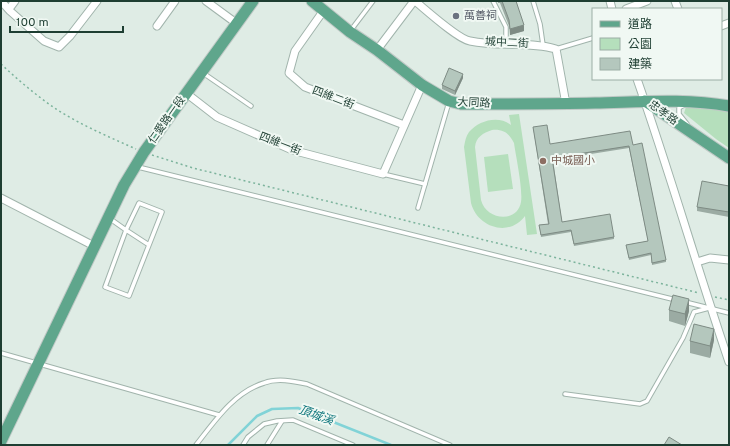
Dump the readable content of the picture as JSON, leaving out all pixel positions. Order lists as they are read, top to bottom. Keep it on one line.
{"streets":{"main road":["大同路","忠孝路","仁愛路一段"],"street":["城中二街","四維二街","四維一街"]},"crossings":[["四維二街","大同路"],["大同路","忠孝路"],["仁愛路一段","四維一街"]],"water":["頂城溪"],"places":["萬善祠","中城國小"],"legend":["道路","公園","建築"],"scale_bar":"100 m"}
